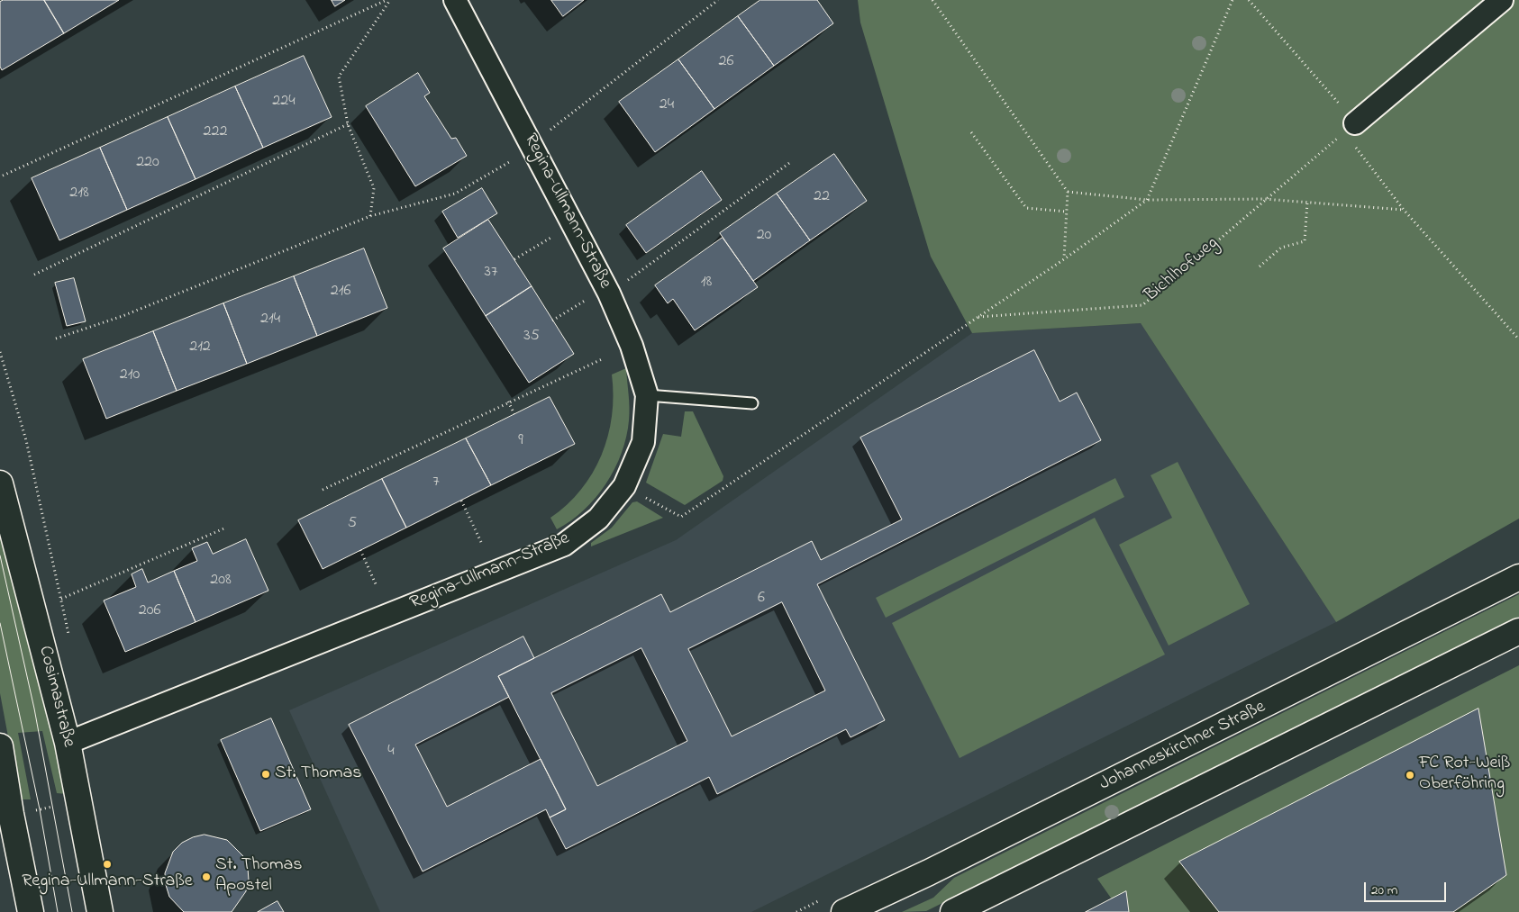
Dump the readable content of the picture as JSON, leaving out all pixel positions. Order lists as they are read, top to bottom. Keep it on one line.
{"streets":{"main road":["Cosimastraße","Johanneskirchner Straße"],"street":["Regina-Ullmann-Straße"],"path":["Bichlhofweg"]},"crossings":[["Regina-Ullmann-Straße","Cosimastraße"]],"places":["St. Thomas","FC Rot-Weiß Oberföhring","Regina-Ullmann-Straße","St. Thomas Apostel"],"house_numbers":["26","224","24","222","220","218","22","20","37","18","216","214","35","212","210","9","7","5","208","6","206","4"],"scale_bar":"20 m"}
